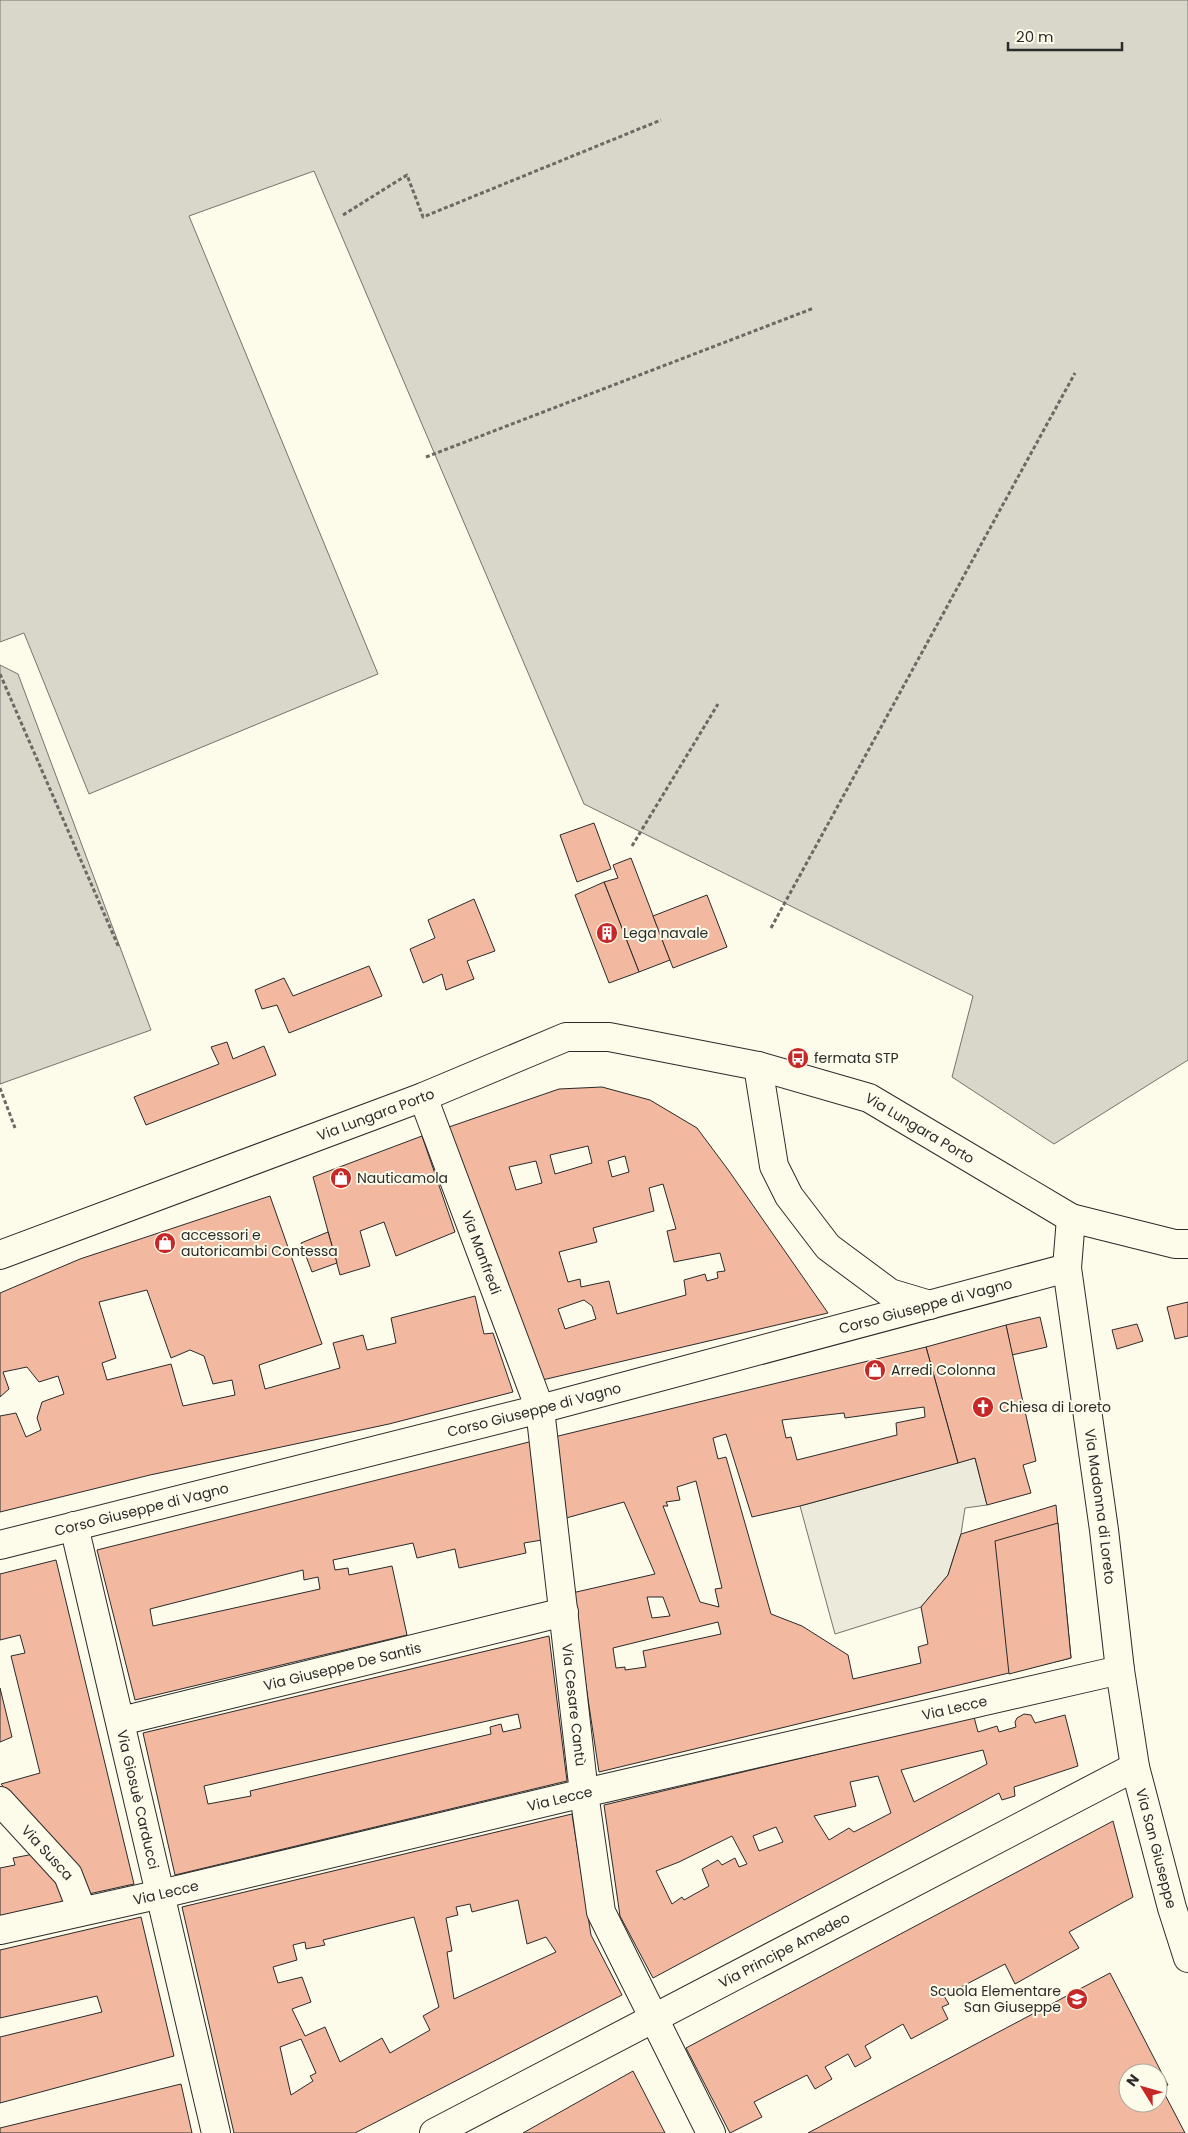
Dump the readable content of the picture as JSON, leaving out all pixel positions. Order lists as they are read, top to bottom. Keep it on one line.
{"streets":{"street":["Via Lungara Porto","Via Manfredi","Corso Giuseppe di Vagno","Via Madonna di Loreto","Via Giuseppe De Santis","Via Cesare Cantù","Via Lecce","Via Giosuè Carducci","Via San Giuseppe","Via Susca","Via Principe Amedeo"]},"crossings":[["Via Lungara Porto","Via Manfredi"],["Via Lungara Porto","Via Madonna di Loreto"],["Via Manfredi","Corso Giuseppe di Vagno"],["Via Manfredi","Via Cesare Cantù"],["Corso Giuseppe di Vagno","Via Madonna di Loreto"],["Corso Giuseppe di Vagno","Via Cesare Cantù"],["Corso Giuseppe di Vagno","Via Giosuè Carducci"],["Via Madonna di Loreto","Via Lecce"],["Via Madonna di Loreto","Via San Giuseppe"],["Via Madonna di Loreto","Via Principe Amedeo"],["Via Giuseppe De Santis","Via Cesare Cantù"],["Via Giuseppe De Santis","Via Giosuè Carducci"],["Via Cesare Cantù","Via Lecce"],["Via Cesare Cantù","Via Principe Amedeo"],["Via Lecce","Via Giosuè Carducci"],["Via Lecce","Via Susca"],["Via San Giuseppe","Via Principe Amedeo"]],"places":{"building":["Lega navale"],"bus stop":["fermata STP"],"shop":["Nauticamola","accessori e autoricambi Contessa","Arredi Colonna"],"church":["Chiesa di Loreto"],"school or university":["Scuola Elementare San Giuseppe"]},"scale_bar":"20 m","north":"top left"}
